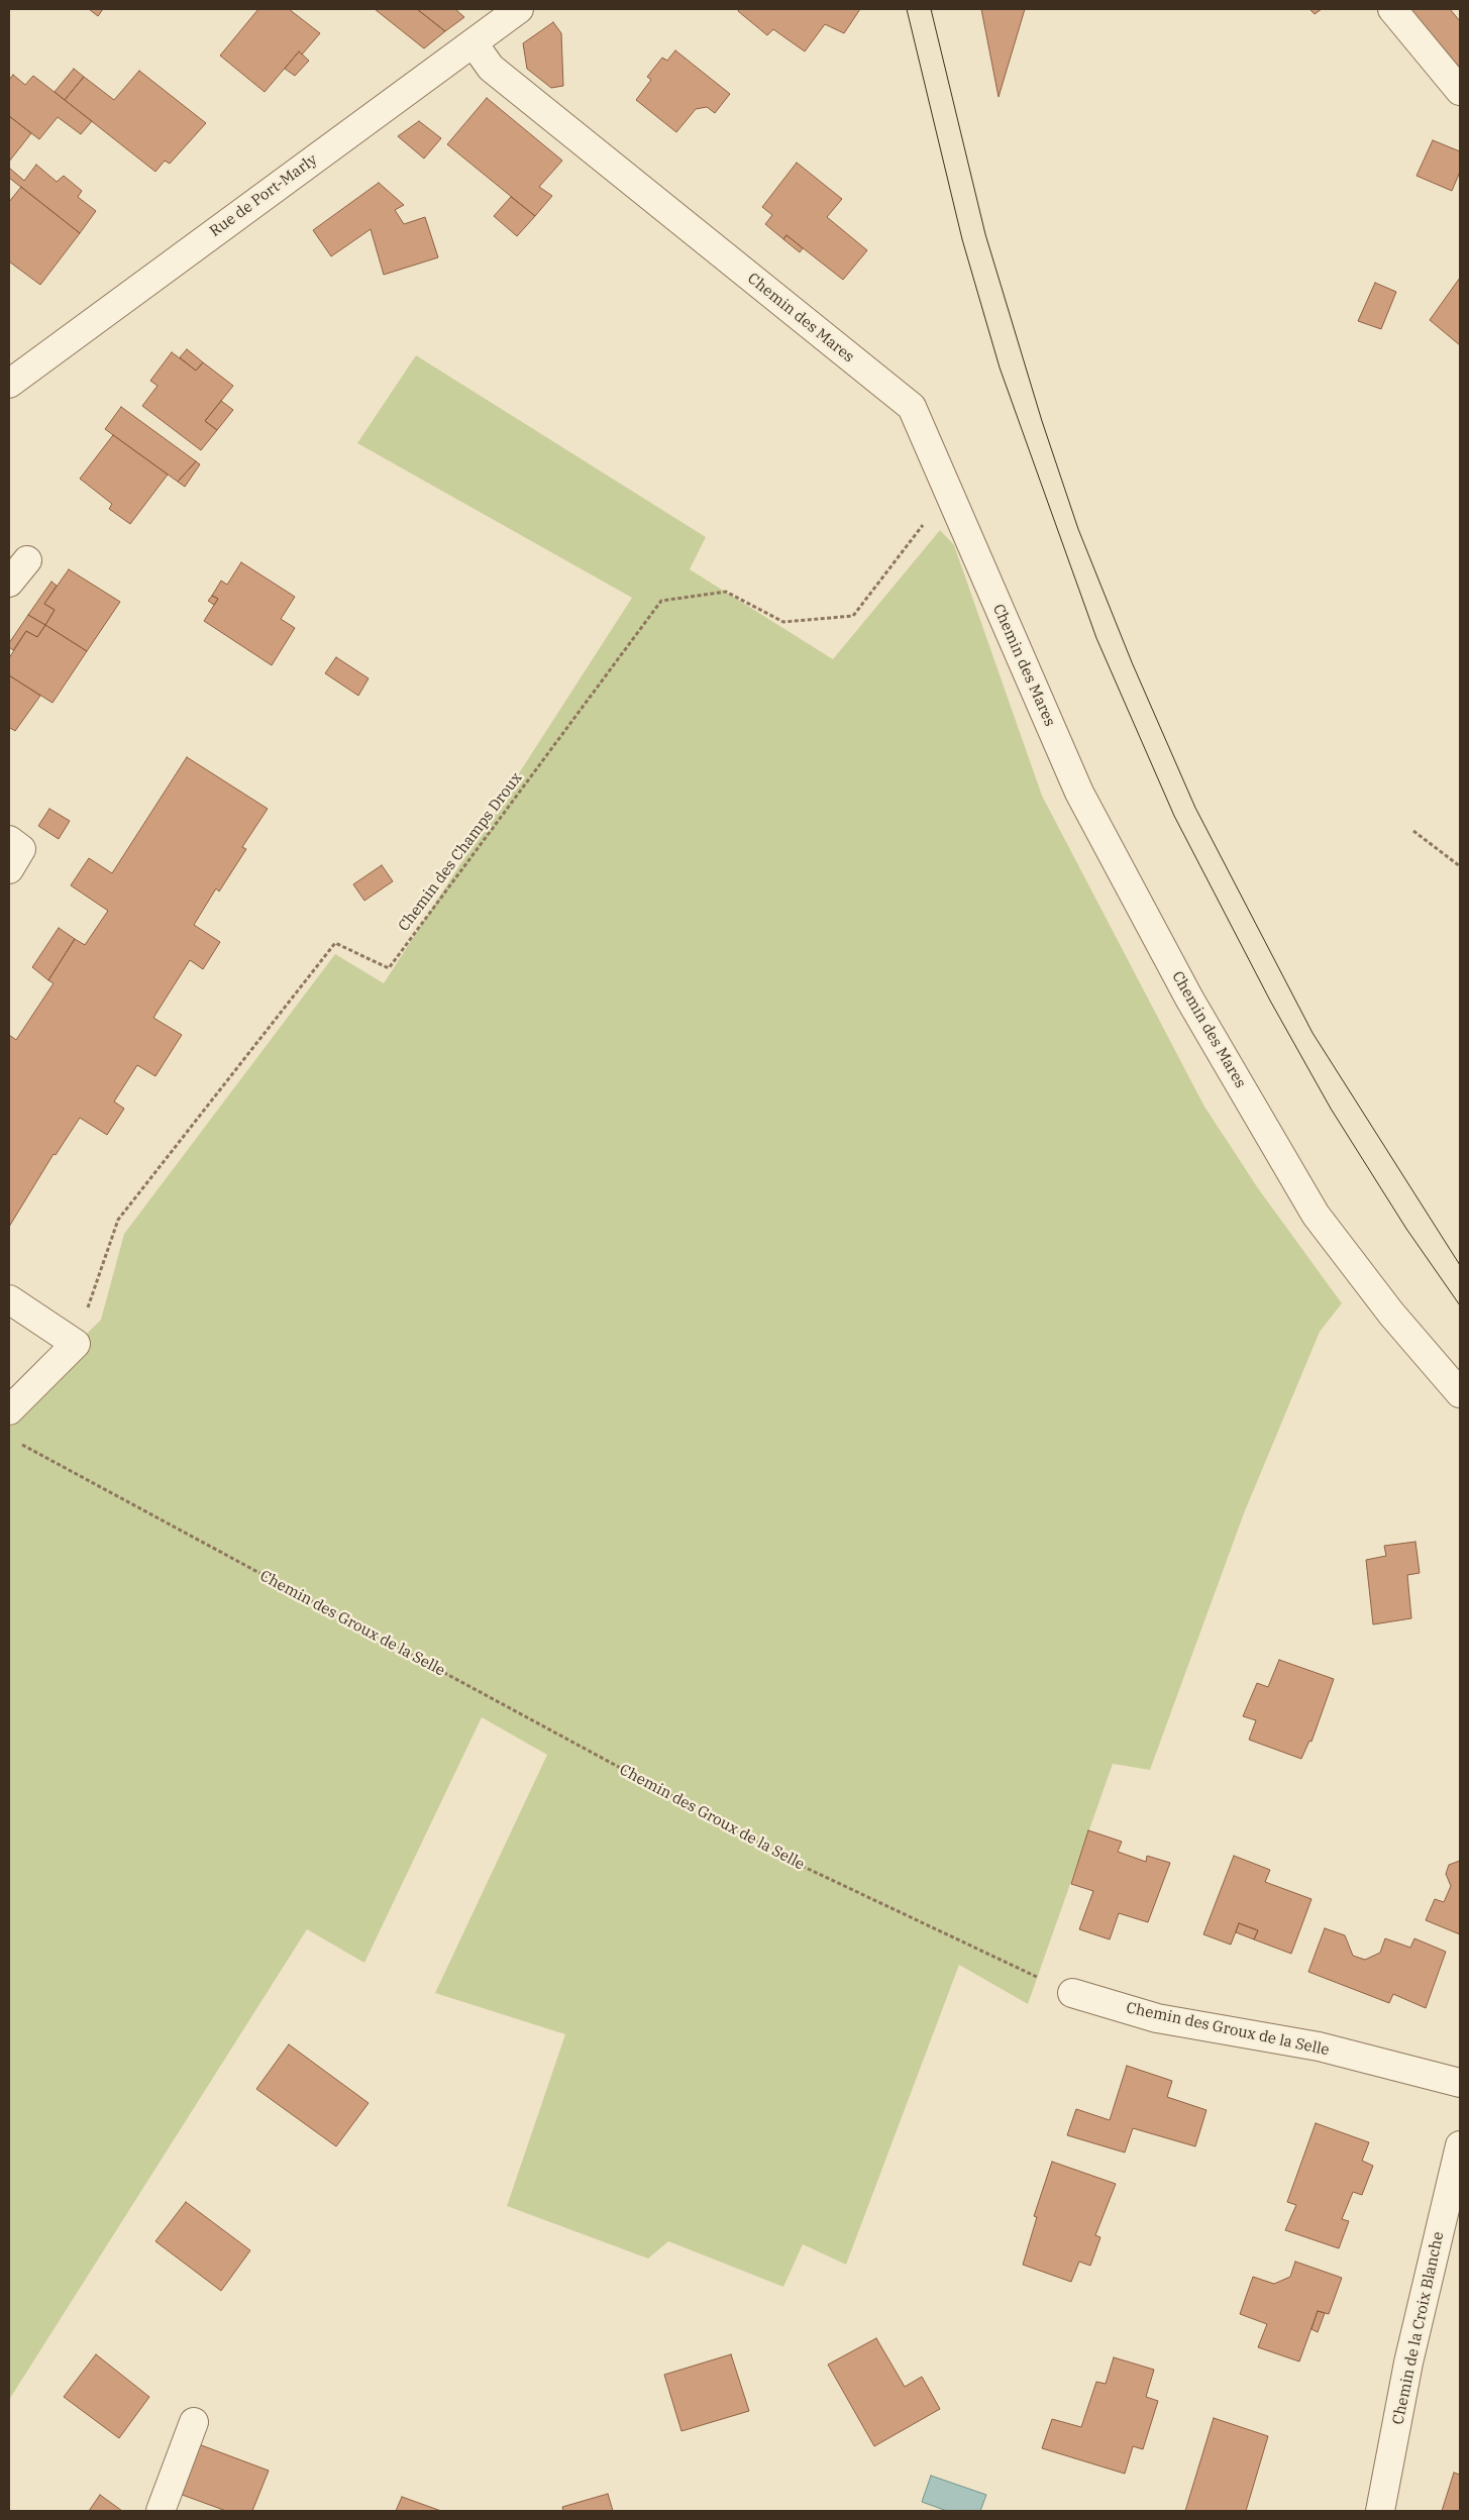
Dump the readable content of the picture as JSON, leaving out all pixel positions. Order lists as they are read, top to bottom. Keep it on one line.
{"streets":{"street":["Rue de Port-Marly","Chemin des Mares","Chemin des Groux de la Selle","Chemin de la Croix Blanche"],"path":["Chemin des Champs Droux"]},"crossings":[["Rue de Port-Marly","Chemin des Mares"],["Chemin des Mares","Chemin des Champs Droux"]]}
